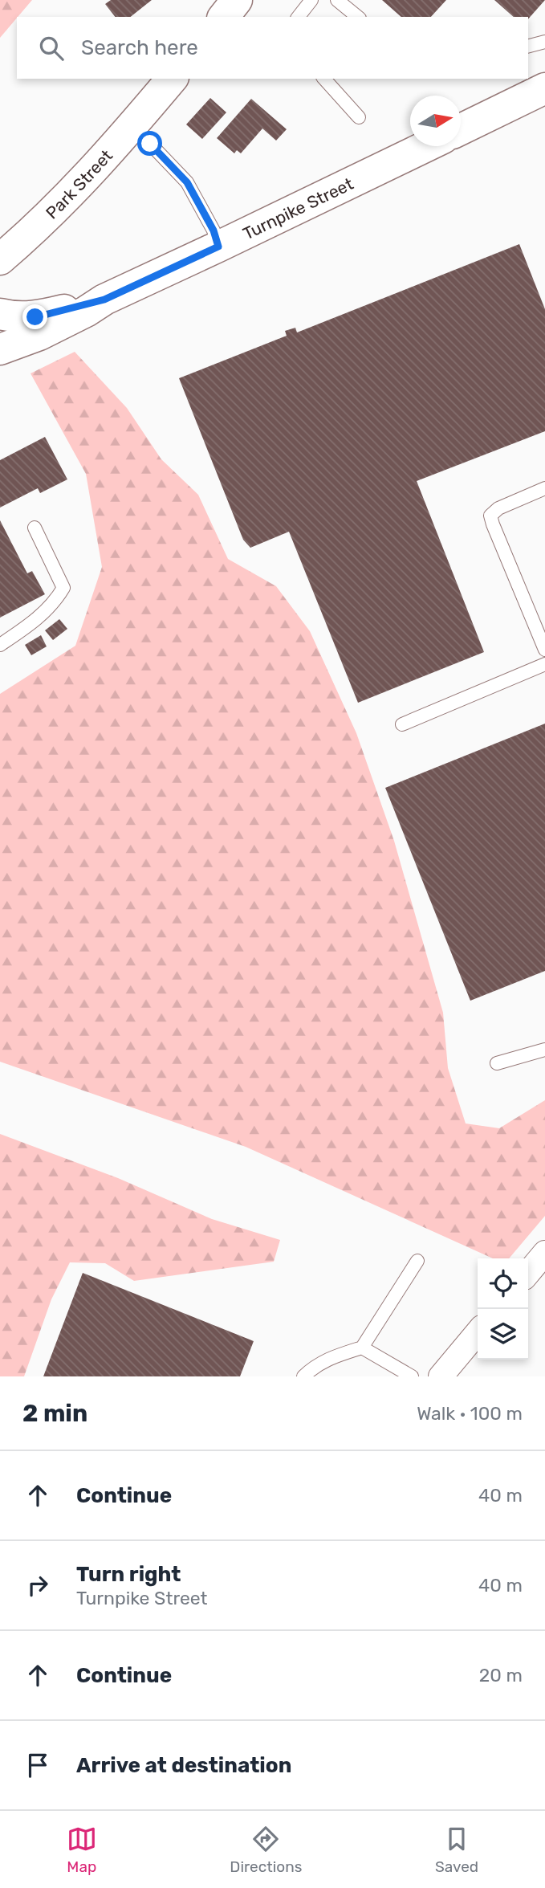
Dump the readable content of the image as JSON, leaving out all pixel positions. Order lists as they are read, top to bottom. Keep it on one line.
{"streets":{"street":["Park Street","Turnpike Street"]},"north":"right","page":{"search":"Search here","heading":["2 min","Walk · 100 m"],"list":[["Continue","40 m"],["Turn right","Turnpike Street","40 m"],["Continue","20 m"],"Arrive at destination"],"nav":["Map","Directions","Saved"]}}
